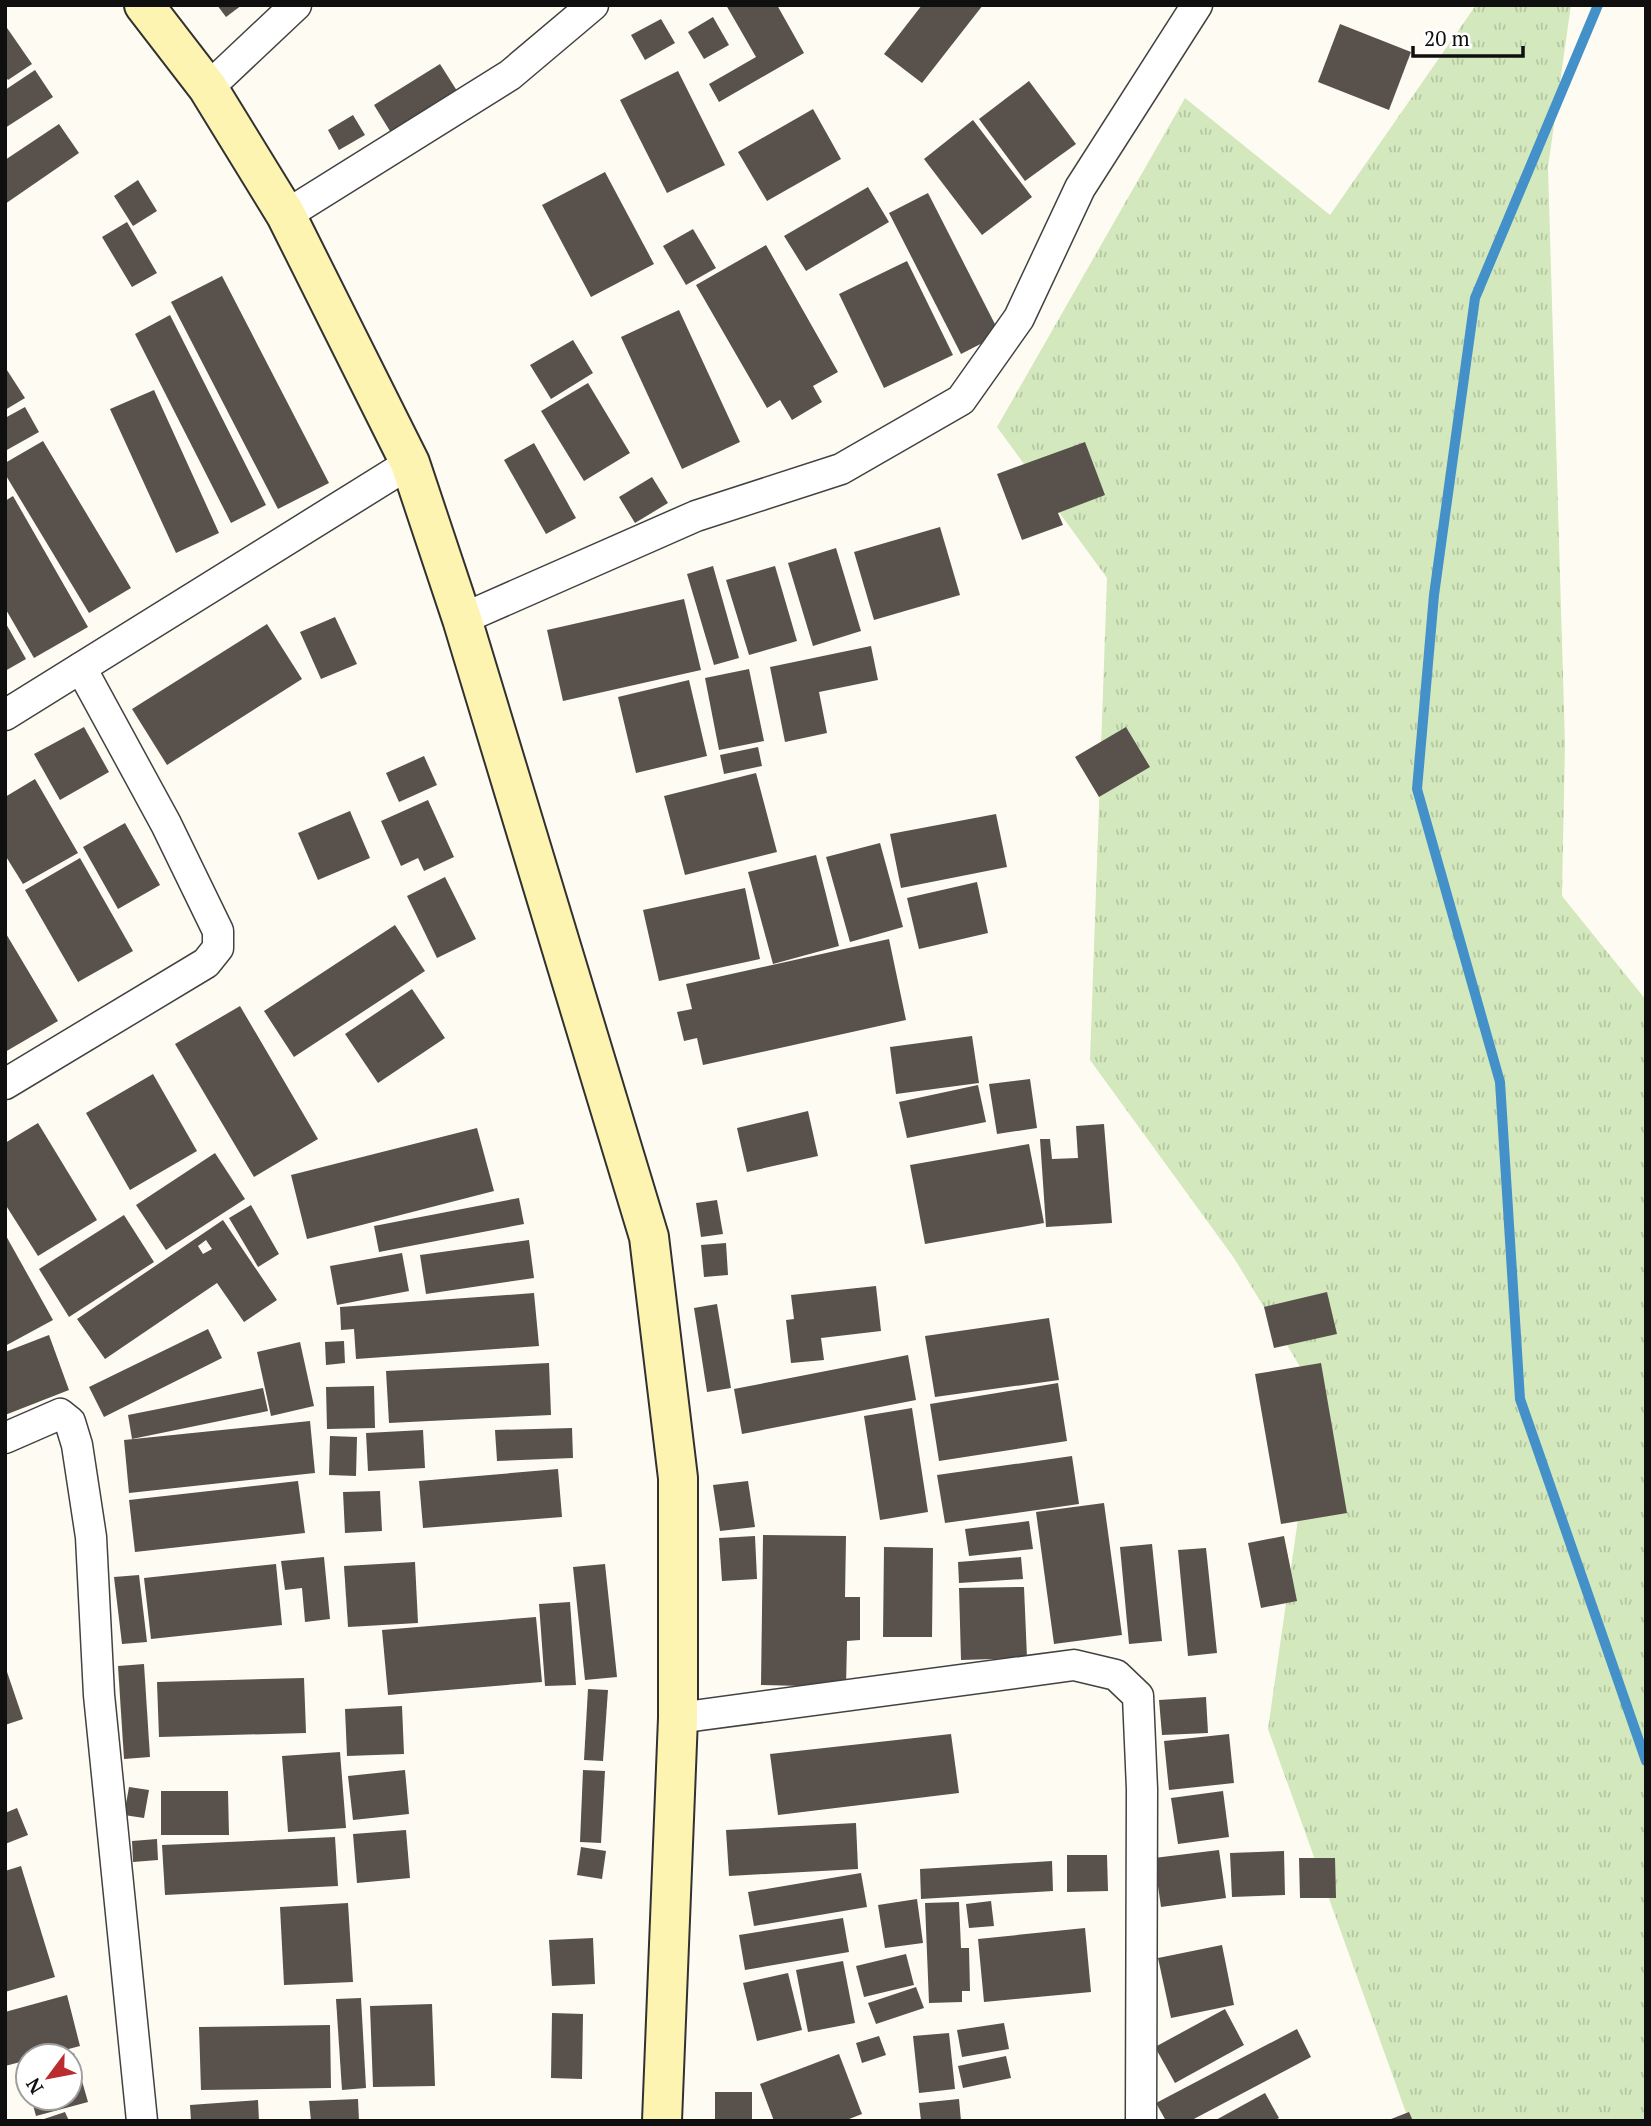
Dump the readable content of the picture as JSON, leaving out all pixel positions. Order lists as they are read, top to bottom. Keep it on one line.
{"scale_bar":"20 m","north":"bottom left"}
